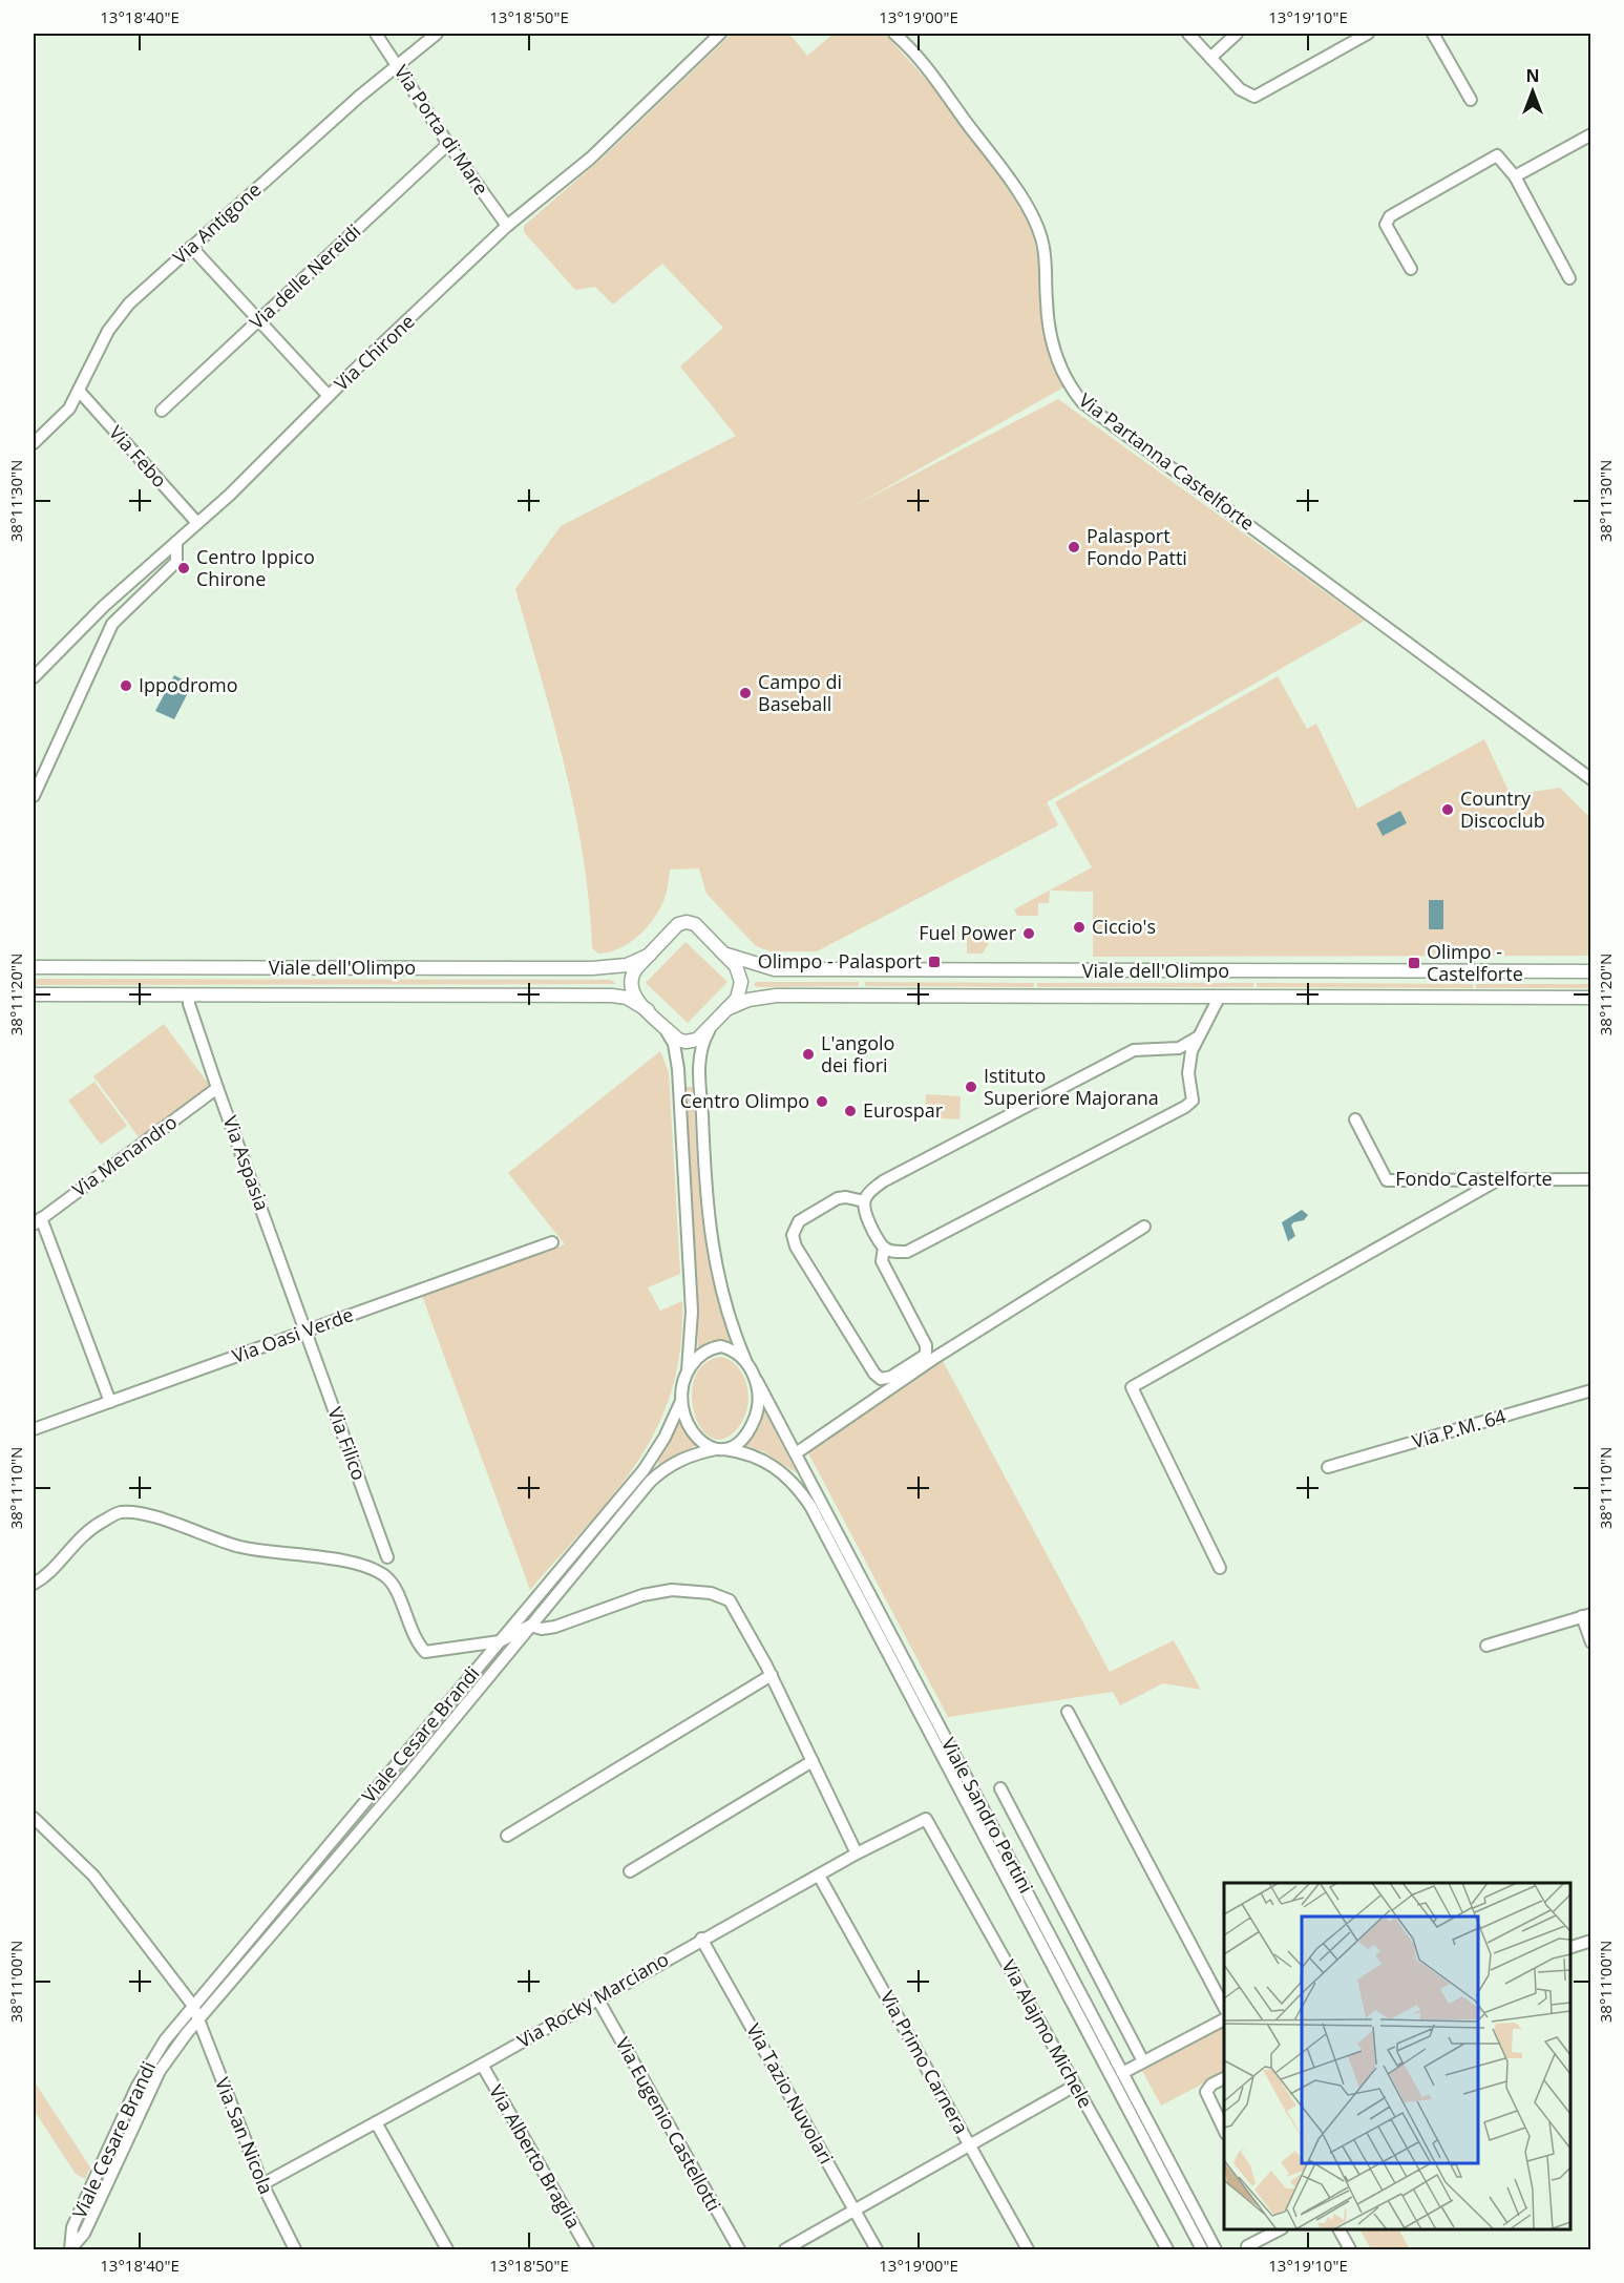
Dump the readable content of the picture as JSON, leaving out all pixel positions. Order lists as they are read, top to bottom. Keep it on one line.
{"streets":{"street":["Via Porta di Mare","Via Antigone","Via delle Nereidi","Via Chirone","Via Febo","Via Partanna Castelforte","Viale dell'Olimpo","Via Menandro","Via Aspasia","Fondo Castelforte","Via Oasi Verde","Via P.M. 64","Via Filico","Viale Cesare Brandi","Viale Sandro Pertini","Via Rocky Marciano","Via Alajmo Michele","Via Primo Carnera","Via Tazio Nuvolari","Via Eugenio Castellotti","Via San Nicola","Via Alberto Braglia"]},"crossings":[["Via Porta di Mare","Via Antigone"],["Via Porta di Mare","Via delle Nereidi"],["Via Porta di Mare","Via Chirone"],["Via Antigone","Via Febo"],["Via Chirone","Via Febo"],["Viale dell'Olimpo","Via Aspasia"],["Via Menandro","Via Aspasia"],["Via Aspasia","Via Oasi Verde"],["Via Aspasia","Via Filico"],["Via Oasi Verde","Via Filico"],["Viale Cesare Brandi","Viale Sandro Pertini"],["Viale Cesare Brandi","Via San Nicola"],["Via Rocky Marciano","Via Alajmo Michele"],["Via Rocky Marciano","Via Primo Carnera"],["Via Rocky Marciano","Via Tazio Nuvolari"],["Via Rocky Marciano","Via Eugenio Castellotti"],["Via Rocky Marciano","Via San Nicola"],["Via Rocky Marciano","Via Alberto Braglia"]],"places":{"other":["Palasport Fondo Patti","Centro Ippico Chirone","Ippodromo","Campo di Baseball","Country Discoclub","Ciccio's","Fuel Power","L'angolo dei fiori","Istituto Superiore Majorana","Centro Olimpo","Eurospar"],"transit":["Olimpo - Palasport","Olimpo - Castelforte"]},"north":"top","coordinates":["13°18'40\"E","13°18'50\"E","13°19'00\"E","13°19'10\"E","38°11'30\"N","38°11'20\"N","38°11'10\"N","38°11'00\"N"]}
